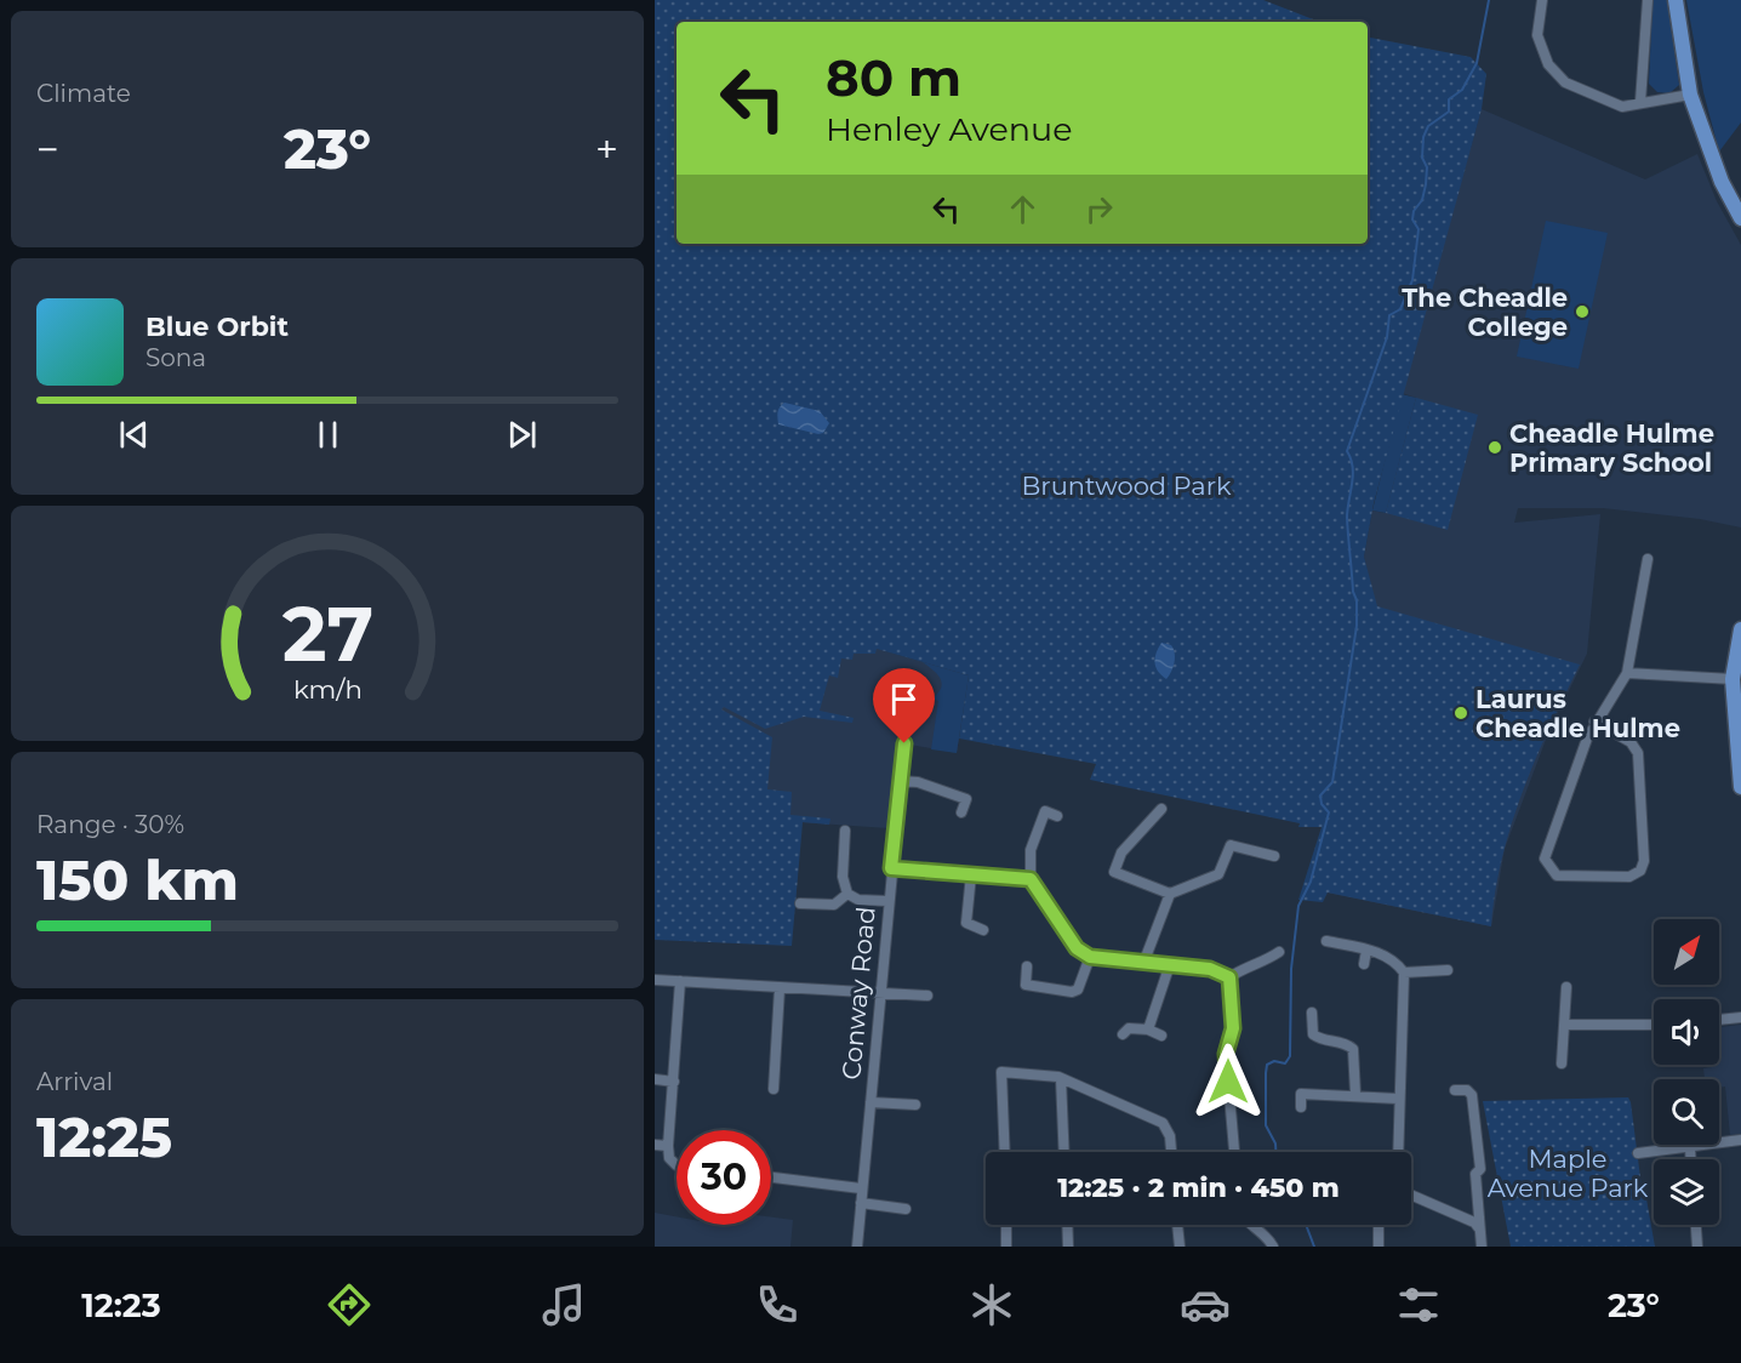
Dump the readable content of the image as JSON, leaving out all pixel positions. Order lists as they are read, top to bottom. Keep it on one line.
{"streets":{"street":["Conway Road"]},"parks":["Bruntwood Park","Maple Avenue Park"],"places":["The Cheadle College","Cheadle Hulme Primary School","Laurus Cheadle Hulme"],"north":"top right","page":{"tile":["Climate",["Range · 30%","150 km"],["Arrival","12:25"]],"turn":["80 m","Henley Avenue"],"heat":["−","23°","+"],"song":["Blue Orbit","Sona"],"limit":"30","trip":"12:25 · 2 min · 450 m","tabs":["12:23","23°"],"gauge":["27","km/h"]}}
